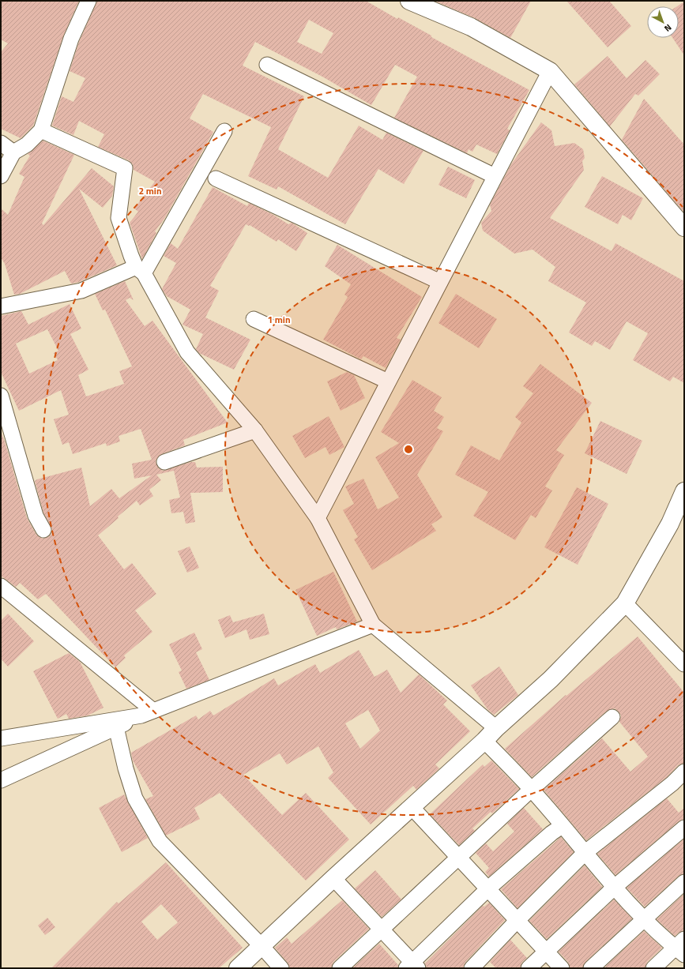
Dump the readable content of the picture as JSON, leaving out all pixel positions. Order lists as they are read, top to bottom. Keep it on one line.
{"north":"bottom right","rings":["2 min","1 min"]}
